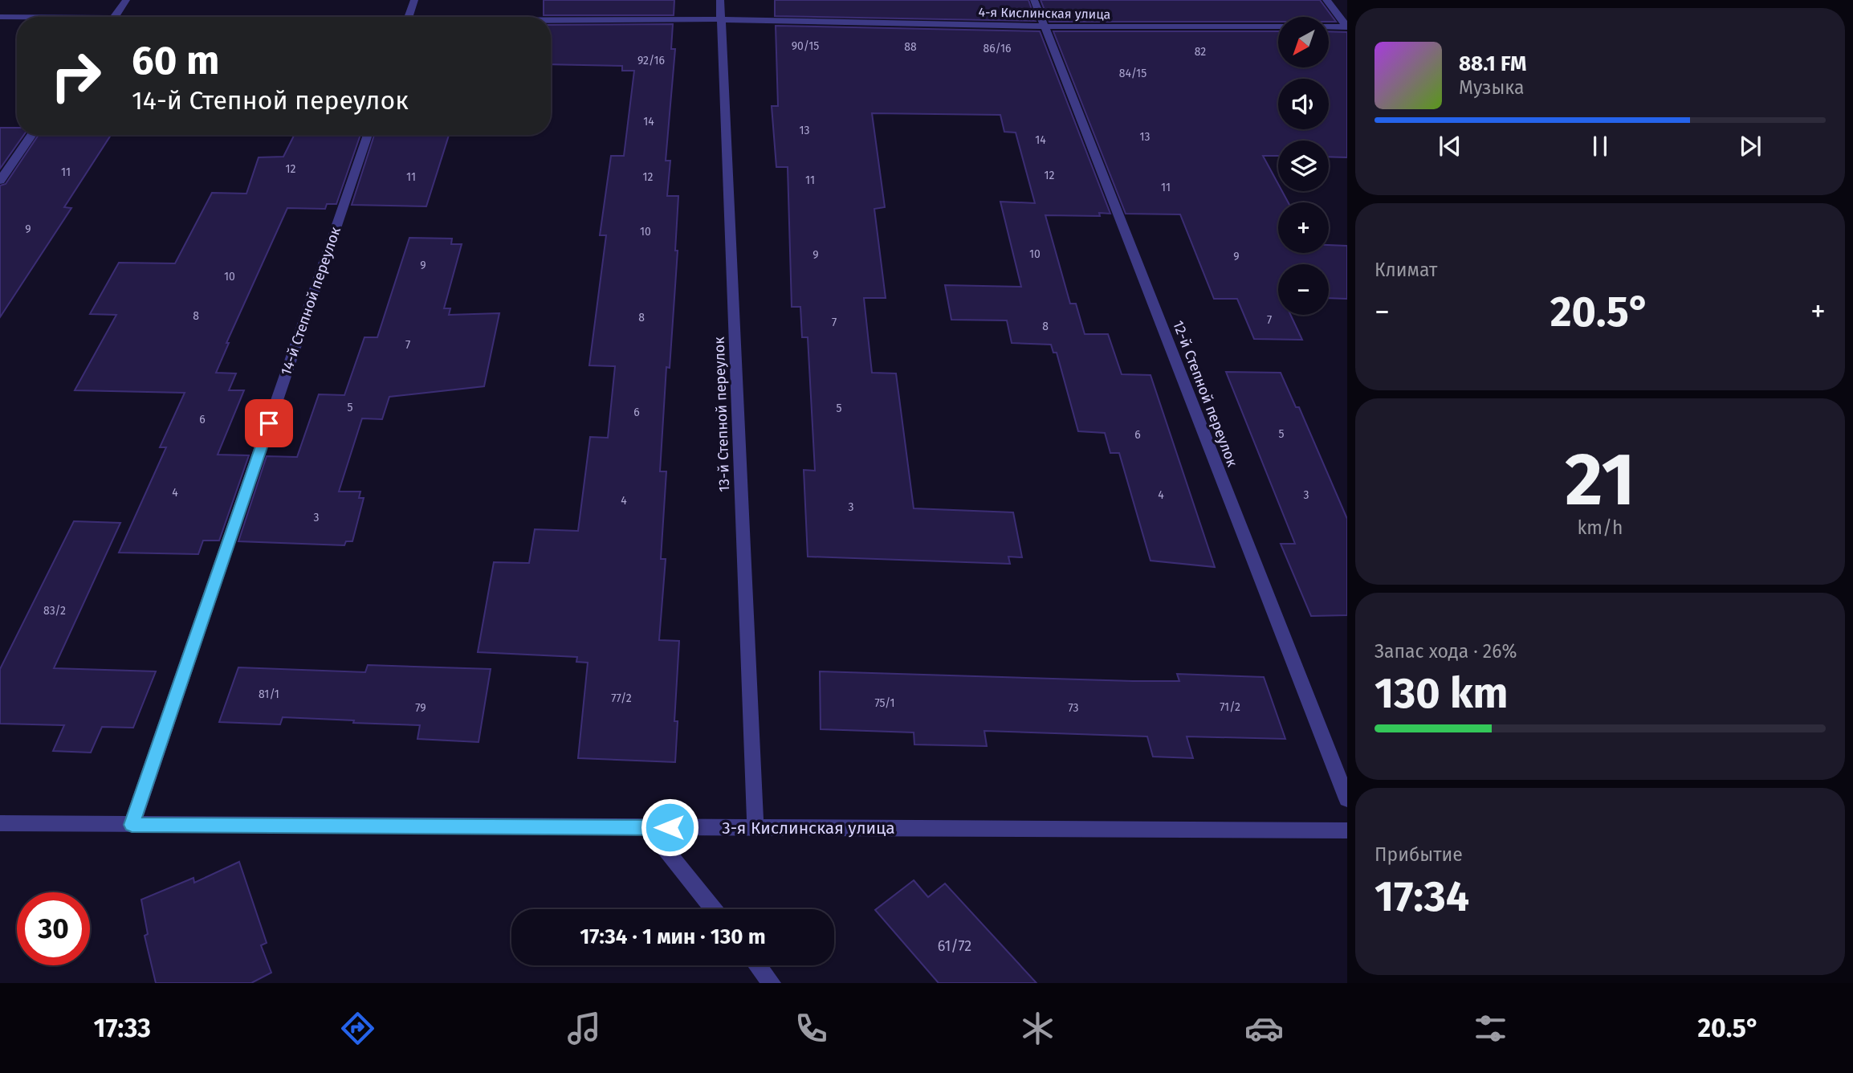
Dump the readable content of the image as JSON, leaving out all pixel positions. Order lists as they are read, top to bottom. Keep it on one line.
{"streets":{"street":["4-я Кислинская улица","14-й Степной переулок","12-й Степной переулок","13-й Степной переулок","3-я Кислинская улица"]},"crossings":[["4-я Кислинская улица","12-й Степной переулок"],["4-я Кислинская улица","13-й Степной переулок"],["14-й Степной переулок","3-я Кислинская улица"],["13-й Степной переулок","3-я Кислинская улица"]],"house_numbers":["90/15","88","86/16","82","92/16","84/15","14","13","13","14","12","11","12","11","12","11","11","9","10","10","9","9","9","10","8","8","7","7","8","7","5","5","6","6","5","6","4","4","3","4","3","3","83/2","81/1","77/2","75/1","71/2","79","73","61/72"],"north":"bottom left","page":{"map_buttons":["+","−"],"turn":["60 m","14-й Степной переулок"],"song":["88.1 FM","Музыка"],"tile":["Климат",["21","km/h"],["Запас хода · 26%","130 km"],["Прибытие","17:34"]],"heat":["−","20.5°","+"],"limit":"30","trip":"17:34 · 1 мин · 130 m","tabs":["17:33","20.5°"]}}
